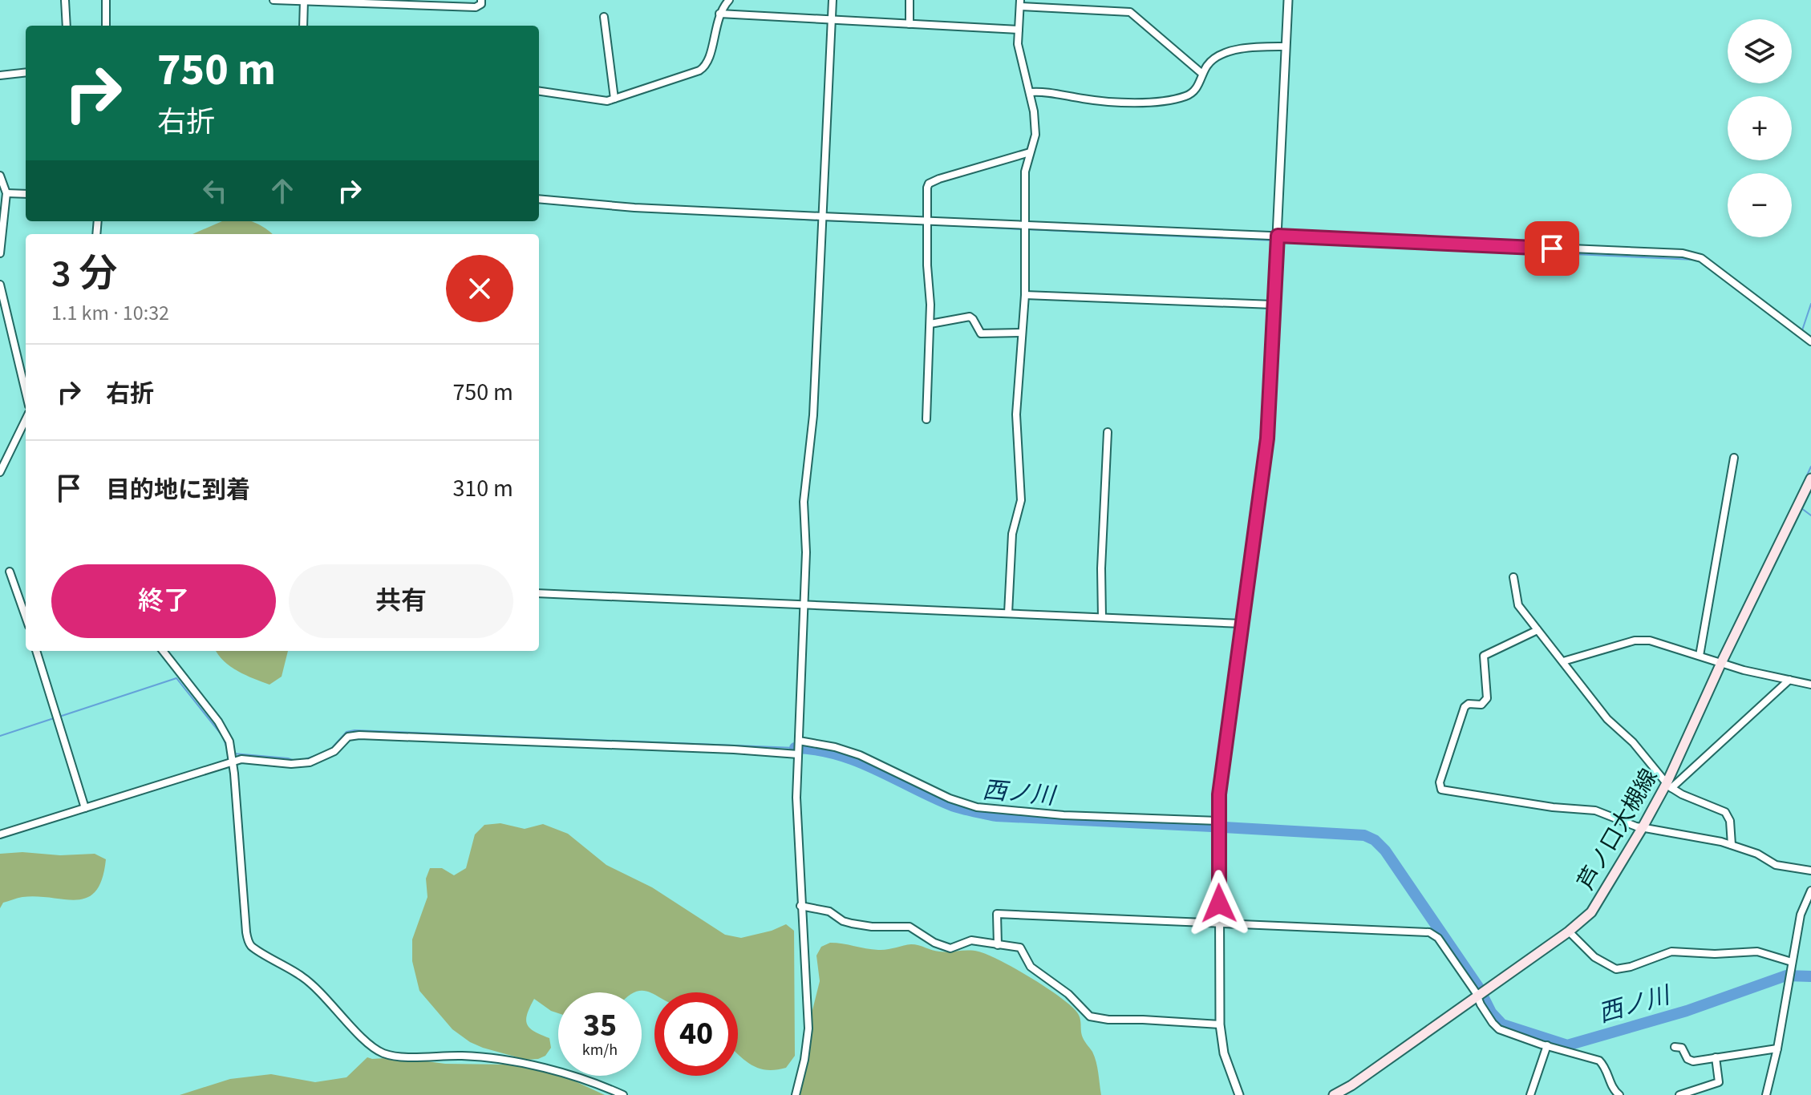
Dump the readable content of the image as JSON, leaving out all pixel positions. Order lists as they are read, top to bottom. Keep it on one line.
{"streets":{"main road":["芦ノ口大槻線"]},"water":["西ノ川"],"page":{"map_buttons":["+","−"],"turn":["750 m","右折"],"heading":["3 分","1.1 km · 10:32"],"list":[{"name":"右折","value":"750 m"},{"name":"目的地に到着","value":"310 m"}],"buttons":["終了","共有"],"speed":"35 km/h","limit":"40"}}
